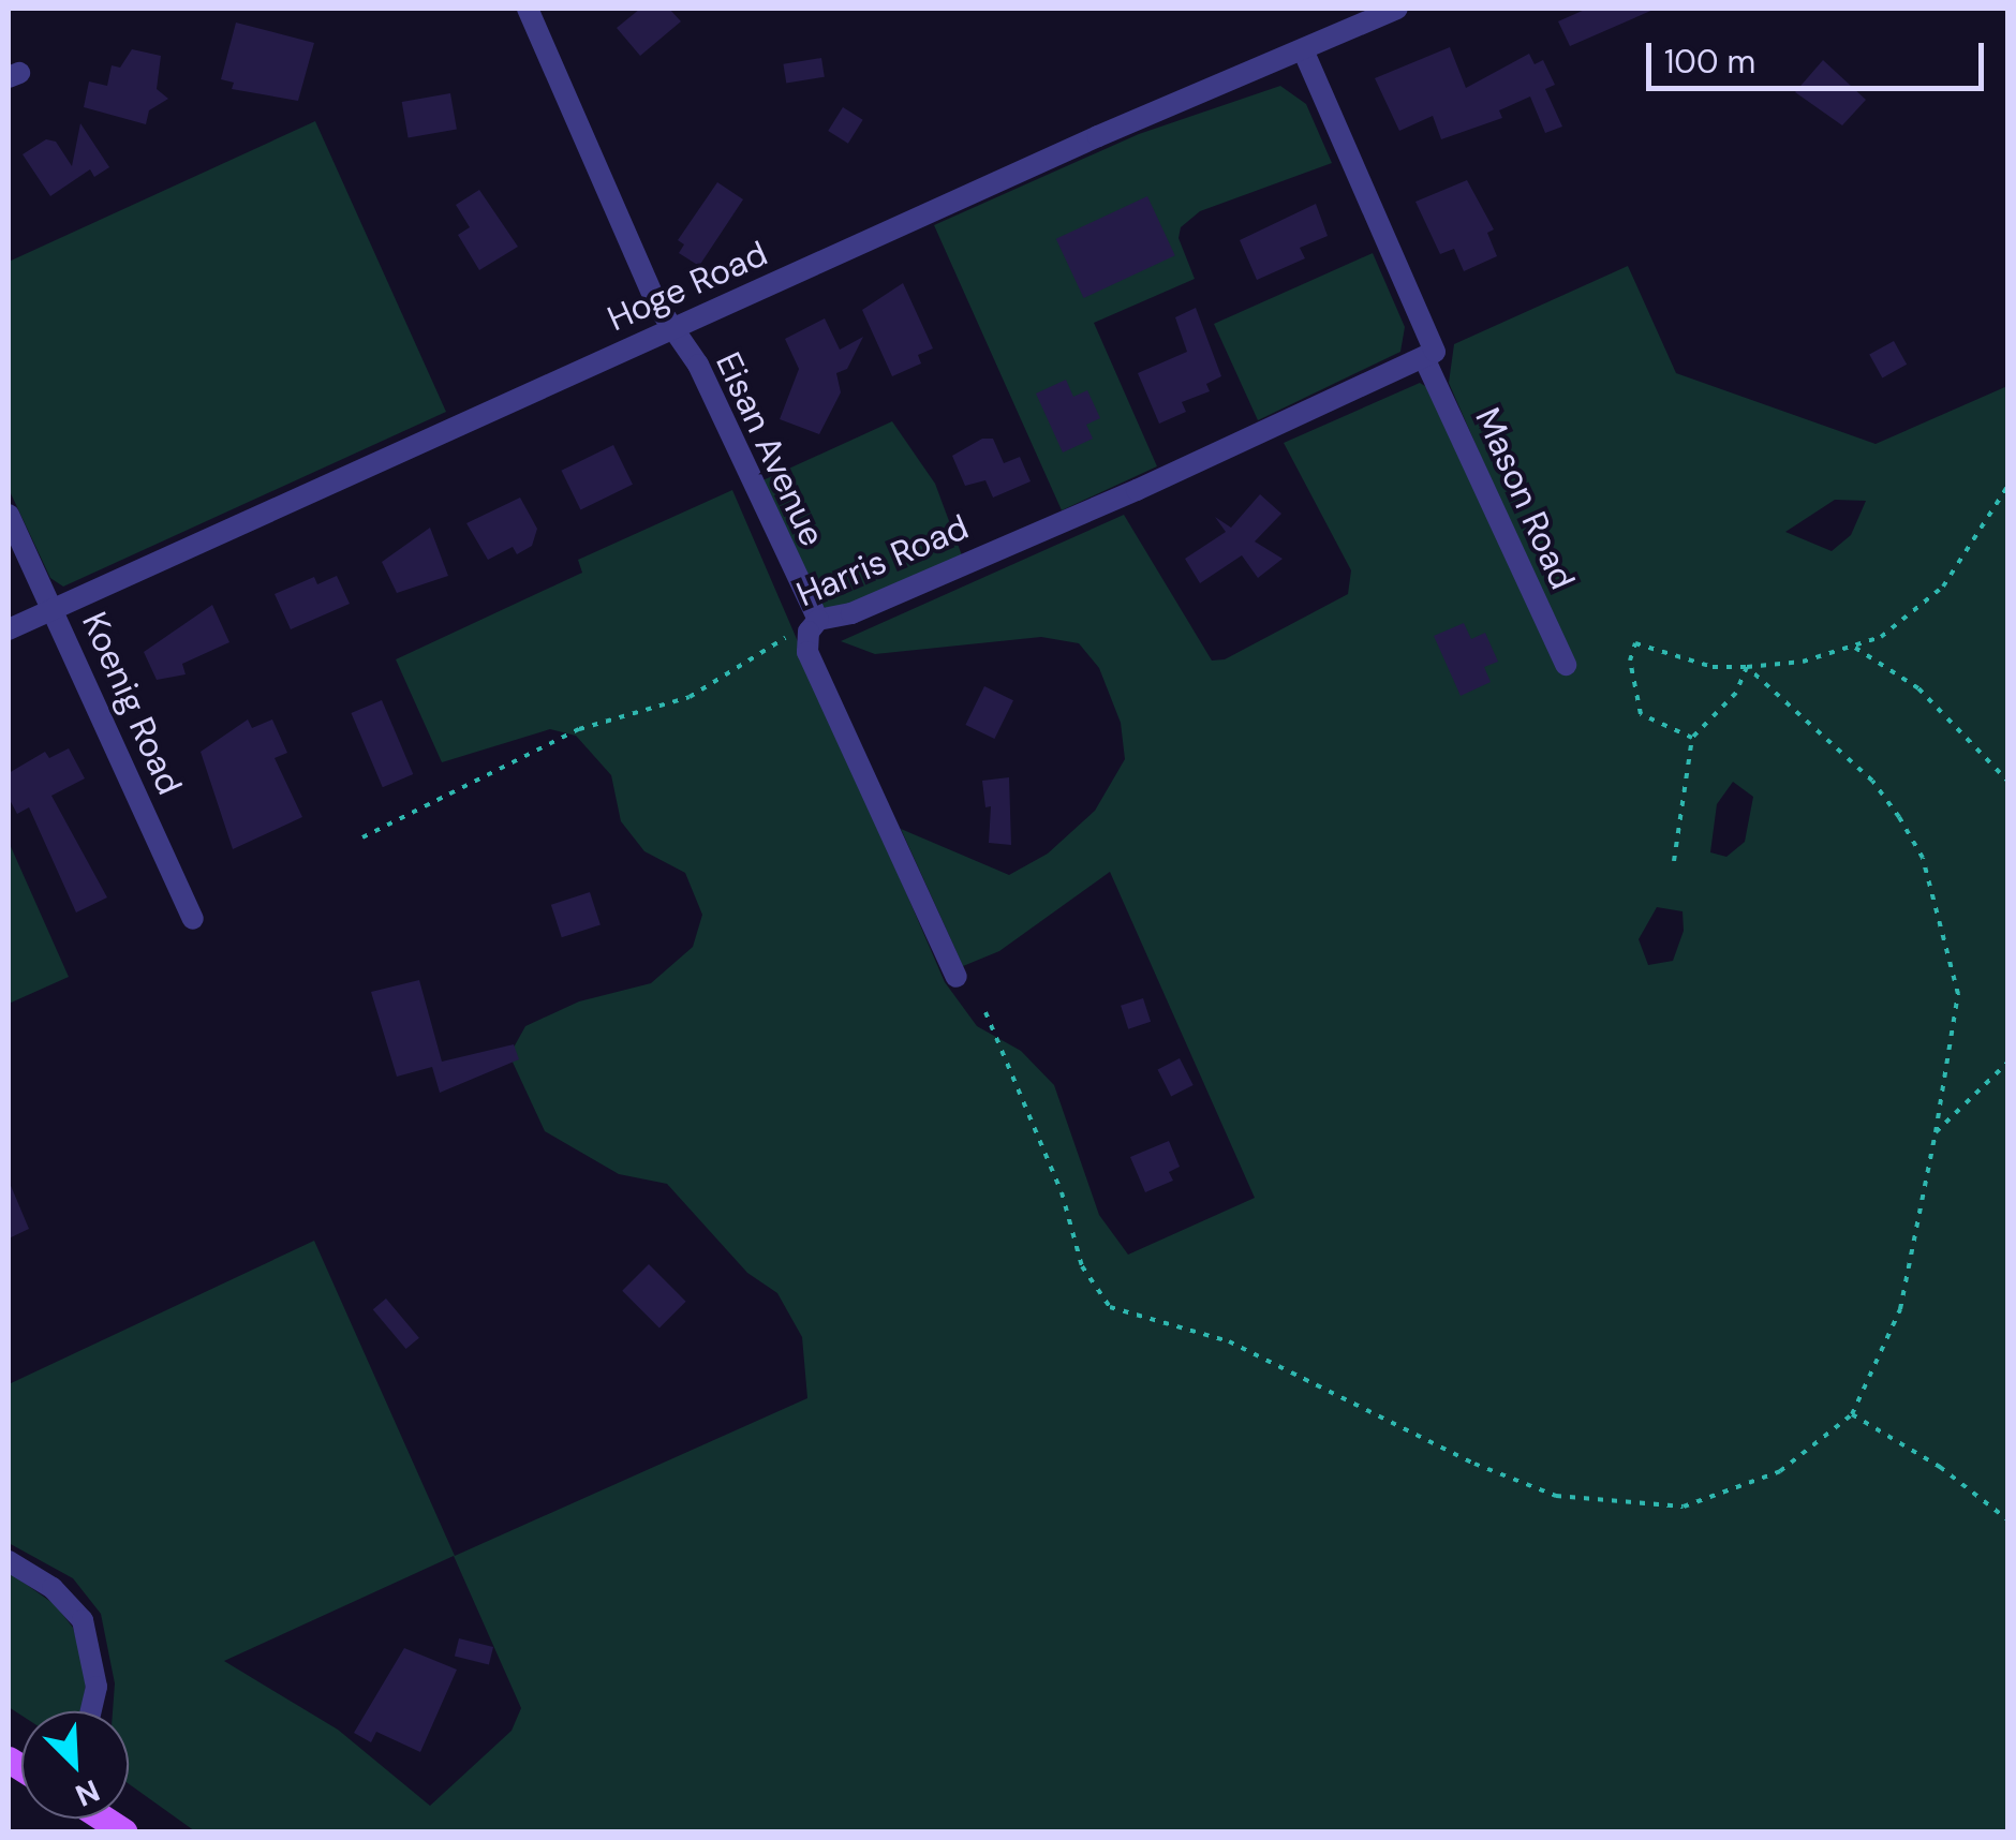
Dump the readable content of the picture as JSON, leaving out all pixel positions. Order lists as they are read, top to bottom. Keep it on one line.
{"streets":{"street":["Hoge Road","Eisan Avenue","Mason Road","Harris Road","Koenig Road"]},"crossings":[["Hoge Road","Eisan Avenue"],["Hoge Road","Mason Road"],["Hoge Road","Koenig Road"],["Eisan Avenue","Harris Road"],["Mason Road","Harris Road"]],"scale_bar":"100 m","north":"bottom right"}
